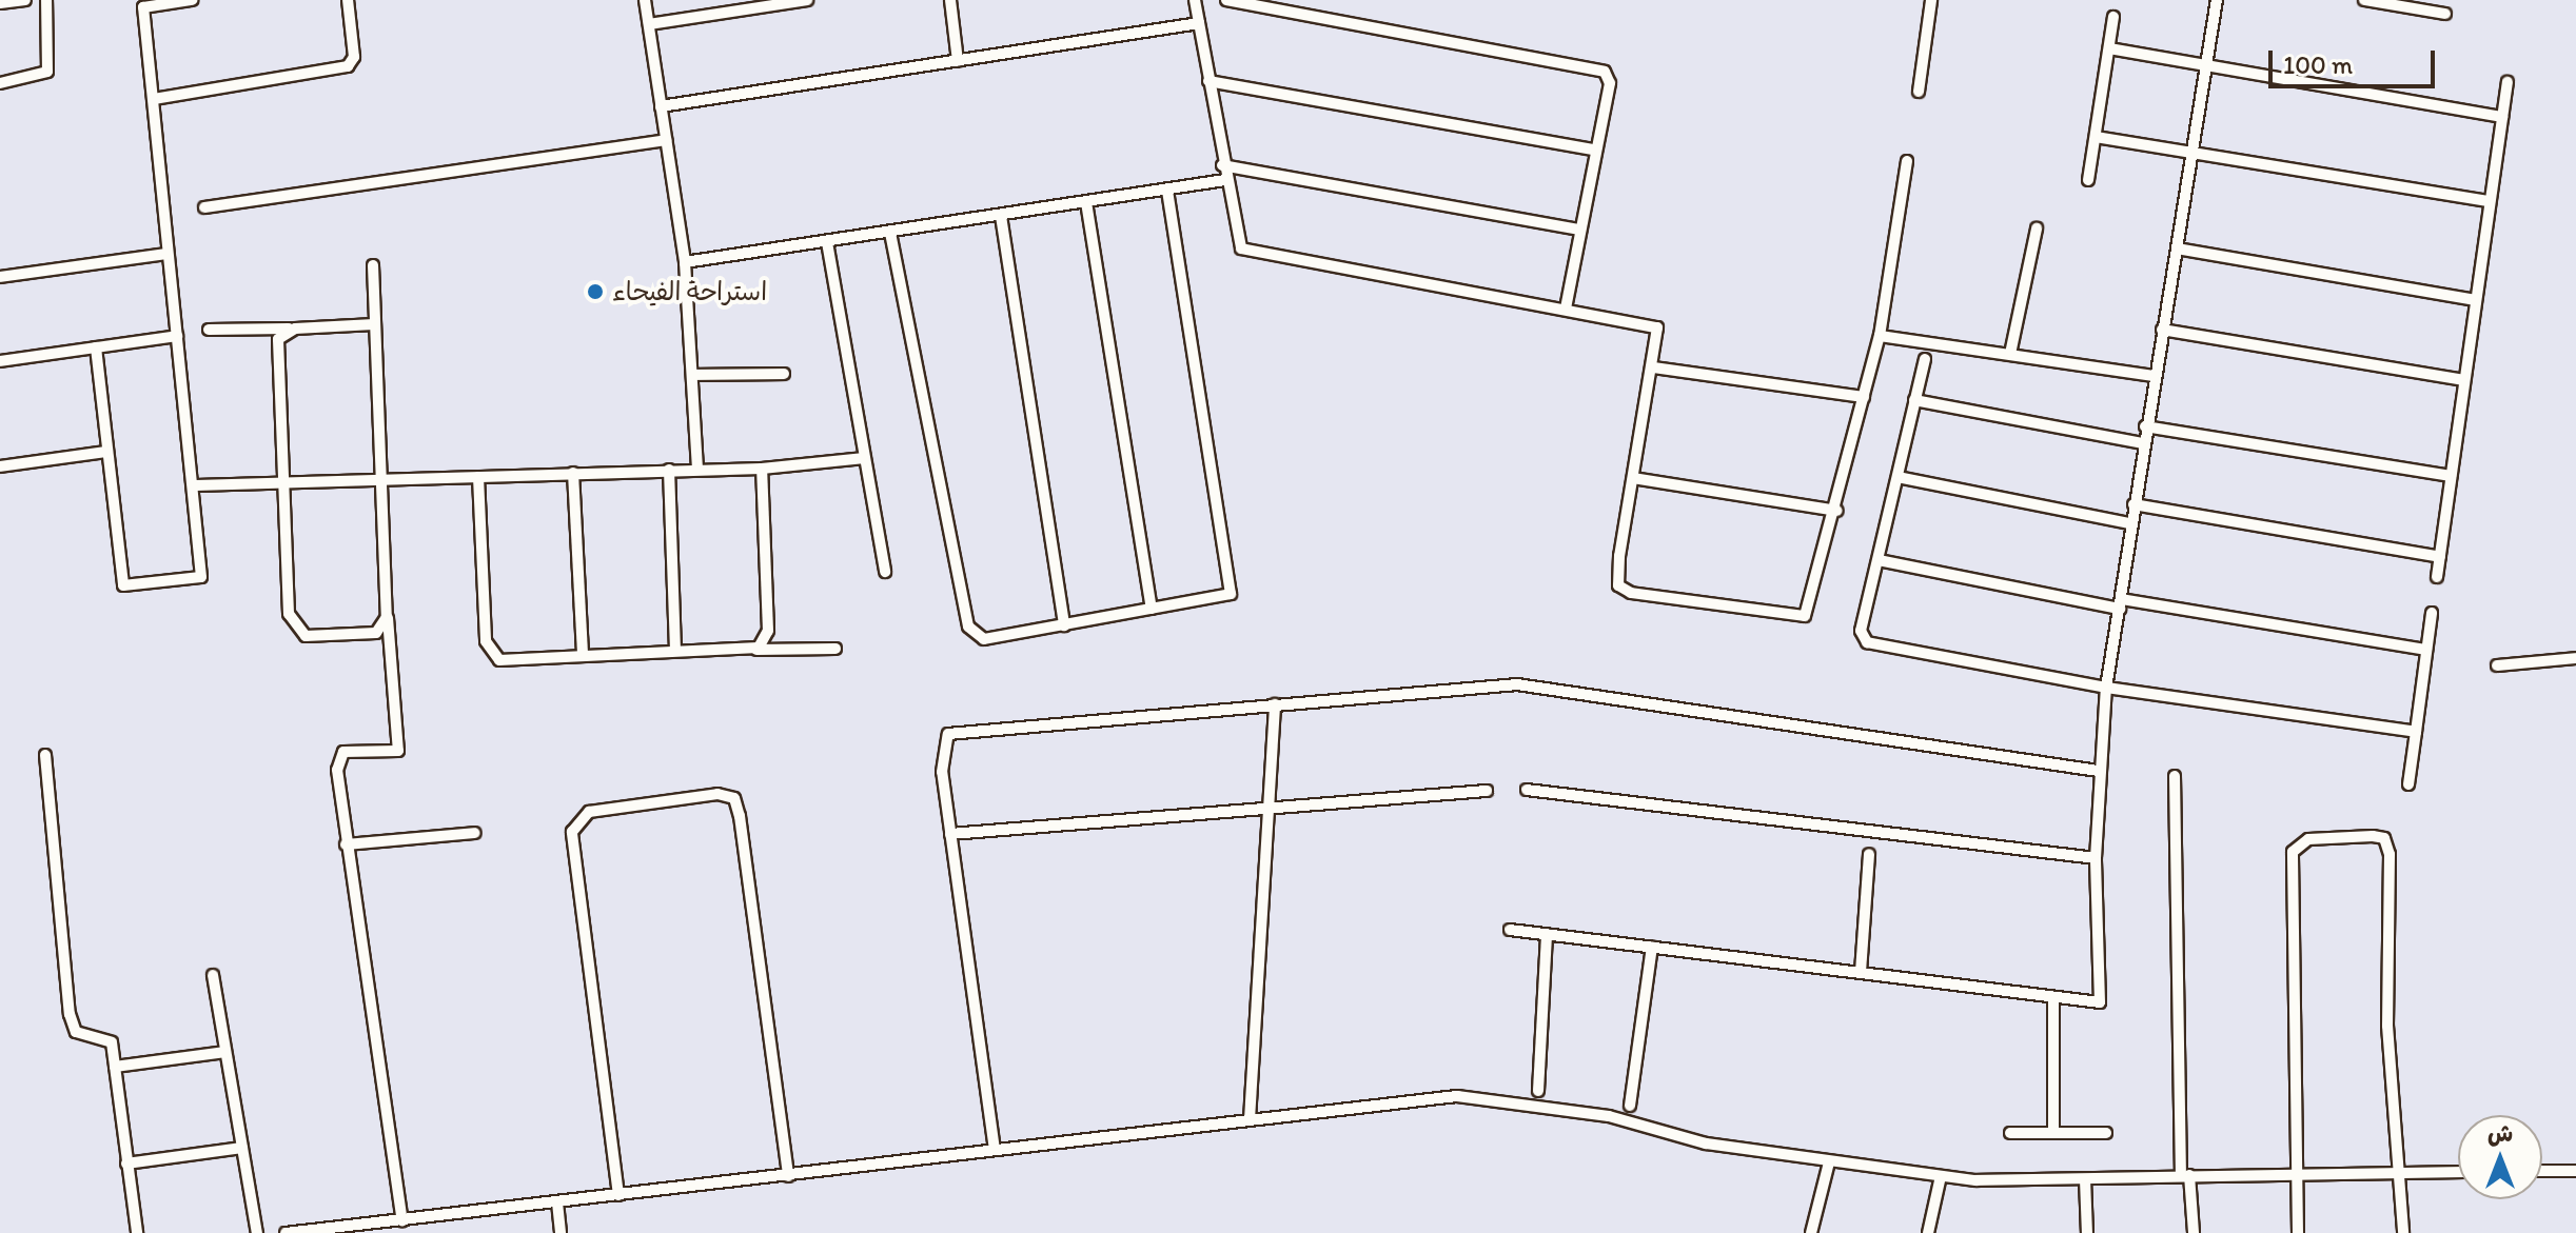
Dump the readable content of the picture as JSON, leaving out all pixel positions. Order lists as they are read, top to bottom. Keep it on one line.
{"places":["استراحة الفيحاء"],"scale_bar":"100 m","north":"top"}
